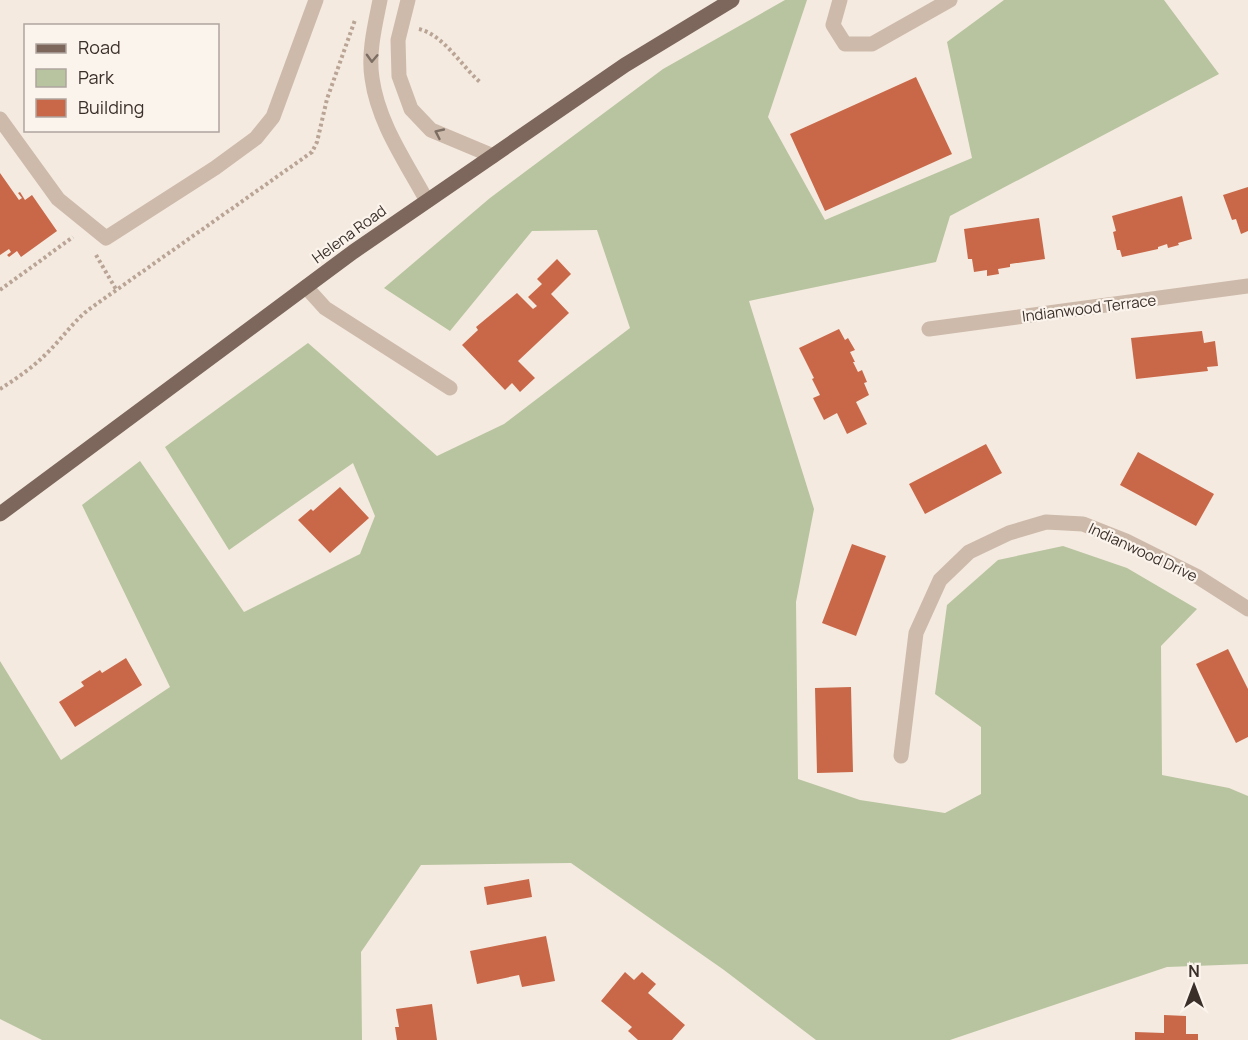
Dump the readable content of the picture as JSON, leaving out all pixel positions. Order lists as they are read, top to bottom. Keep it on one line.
{"streets":{"main road":["Helena Road"],"street":["Indianwood Terrace","Indianwood Drive"]},"legend":["Road","Park","Building"],"north":"top"}
